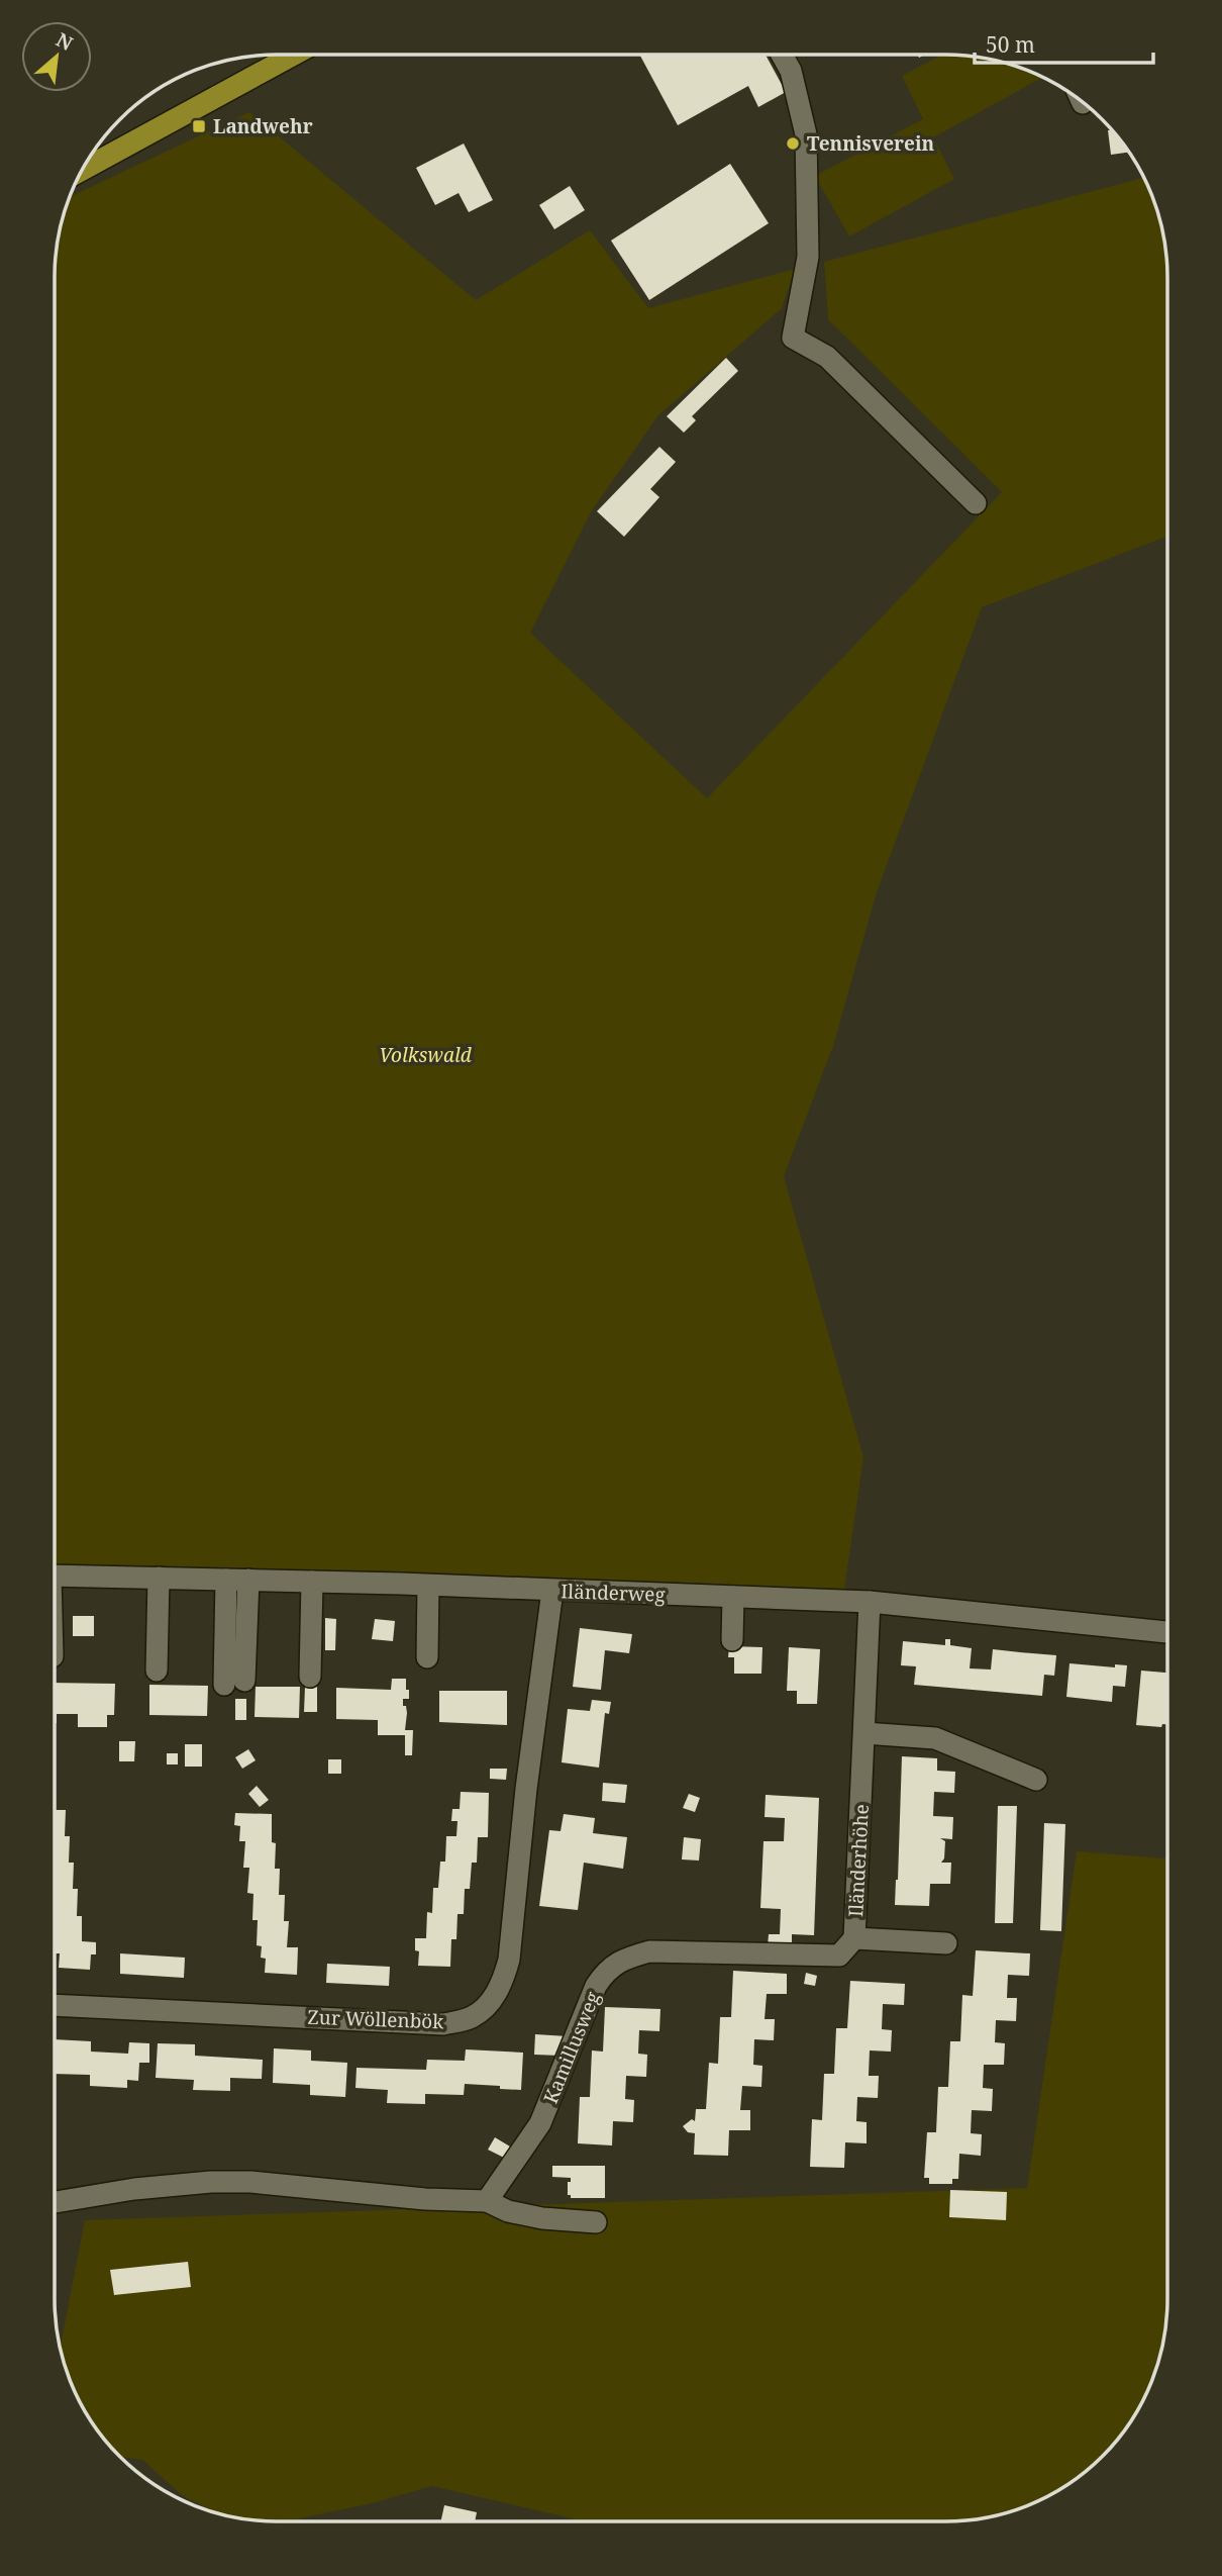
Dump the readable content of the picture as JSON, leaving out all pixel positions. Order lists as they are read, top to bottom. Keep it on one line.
{"streets":{"street":["Iländerweg","Iländerhöhe","Zur Wöllenbök","Kamillusweg"]},"crossings":[["Iländerweg","Iländerhöhe"],["Iländerweg","Zur Wöllenbök"],["Iländerhöhe","Kamillusweg"]],"parks":["Volkswald"],"places":{"transit":["Landwehr"],"other":["Tennisverein"]},"scale_bar":"50 m","north":"top right"}
